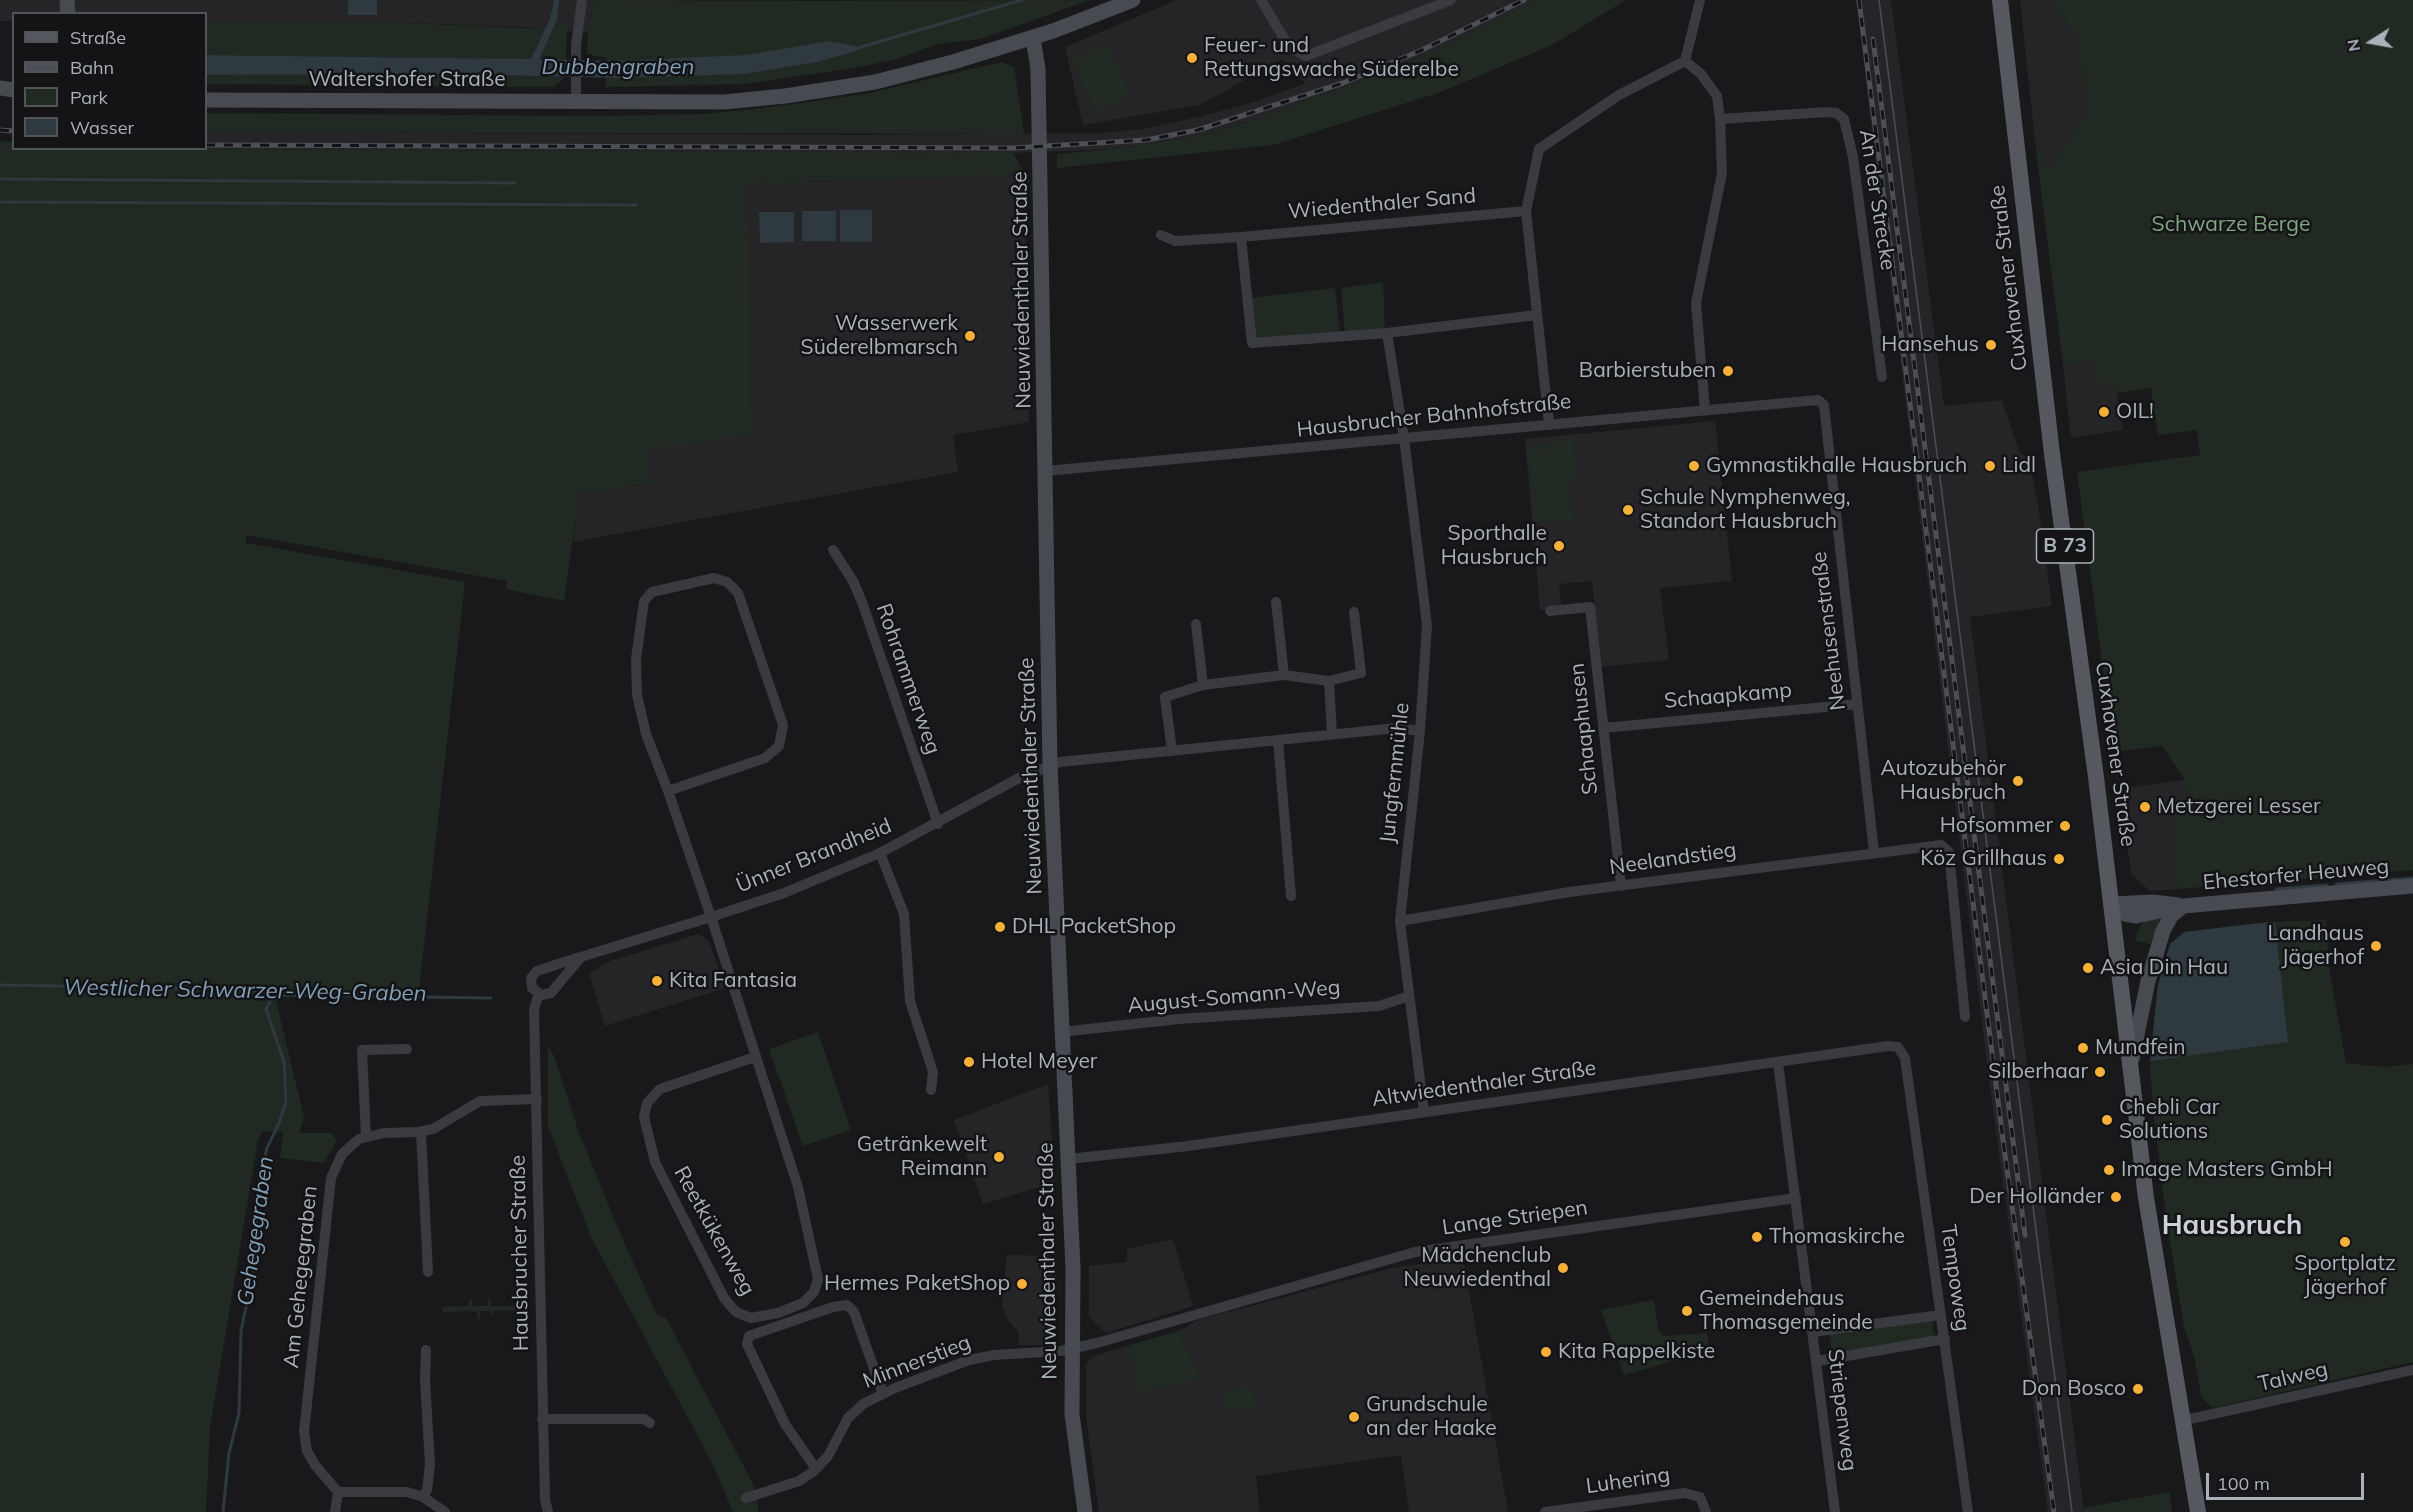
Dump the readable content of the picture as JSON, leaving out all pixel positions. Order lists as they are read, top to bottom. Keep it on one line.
{"streets":{"main road":["Cuxhavener Straße","B 73"],"street":["Waltershofer Straße","An der Strecke","Wiedenthaler Sand","Neuwiedenthaler Straße","Hausbrucher Bahnhofstraße","Neehusenstraße","Rohrammerweg","Schaapkamp","Schaaphusen","Jungfernmühle","Ünner Brandheid","Neelandstieg","Ehestorfer Heuweg","August-Somann-Weg","Altwiedenthaler Straße","Lange Striepen","Reetkükenweg","Hausbrucher Straße","Am Gehegegraben","Tempoweg","Minnerstieg","Talweg","Striepenweg","Luhering"]},"crossings":[["Waltershofer Straße","Neuwiedenthaler Straße"],["Cuxhavener Straße","Ehestorfer Heuweg"],["Cuxhavener Straße","Talweg"],["Neuwiedenthaler Straße","Hausbrucher Bahnhofstraße"],["Neuwiedenthaler Straße","Ünner Brandheid"],["Neuwiedenthaler Straße","August-Somann-Weg"],["Neuwiedenthaler Straße","Altwiedenthaler Straße"],["Neuwiedenthaler Straße","Lange Striepen"],["Neuwiedenthaler Straße","Minnerstieg"],["Hausbrucher Bahnhofstraße","Neehusenstraße"],["Hausbrucher Bahnhofstraße","Jungfernmühle"],["Neehusenstraße","Schaapkamp"],["Neehusenstraße","Neelandstieg"],["Rohrammerweg","Ünner Brandheid"],["Schaapkamp","Schaaphusen"],["Schaaphusen","Neelandstieg"],["Jungfernmühle","Ünner Brandheid"],["Jungfernmühle","Neelandstieg"],["Jungfernmühle","August-Somann-Weg"],["Jungfernmühle","Altwiedenthaler Straße"],["Ünner Brandheid","Reetkükenweg"],["Ünner Brandheid","Hausbrucher Straße"],["Altwiedenthaler Straße","Tempoweg"],["Altwiedenthaler Straße","Striepenweg"],["Lange Striepen","Minnerstieg"],["Lange Striepen","Striepenweg"],["Hausbrucher Straße","Am Gehegegraben"]],"districts":["Hausbruch"],"water":["Dubbengraben","Westlicher Schwarzer-Weg-Graben","Gehegegraben"],"parks":["Schwarze Berge"],"places":["Feuer- und Rettungswache Süderelbe","Wasserwerk Süderelbmarsch","Hansehus","Barbierstuben","OIL!","Gymnastikhalle Hausbruch","Lidl","Schule Nymphenweg, Standort Hausbruch","Sporthalle Hausbruch","Autozubehör Hausbruch","Metzgerei Lesser","Hofsommer","Köz Grillhaus","DHL PacketShop","Landhaus Jägerhof","Asia Din Hau","Kita Fantasia","Mundfein","Hotel Meyer","Silberhaar","Chebli Car Solutions","Getränkewelt Reimann","Image Masters GmbH","Der Holländer","Thomaskirche","Sportplatz Jägerhof","Mädchenclub Neuwiedenthal","Hermes PaketShop","Gemeindehaus Thomasgemeinde","Kita Rappelkiste","Don Bosco","Grundschule an der Haake"],"legend":["Straße","Bahn","Park","Wasser"],"scale_bar":"100 m","north":"left"}
